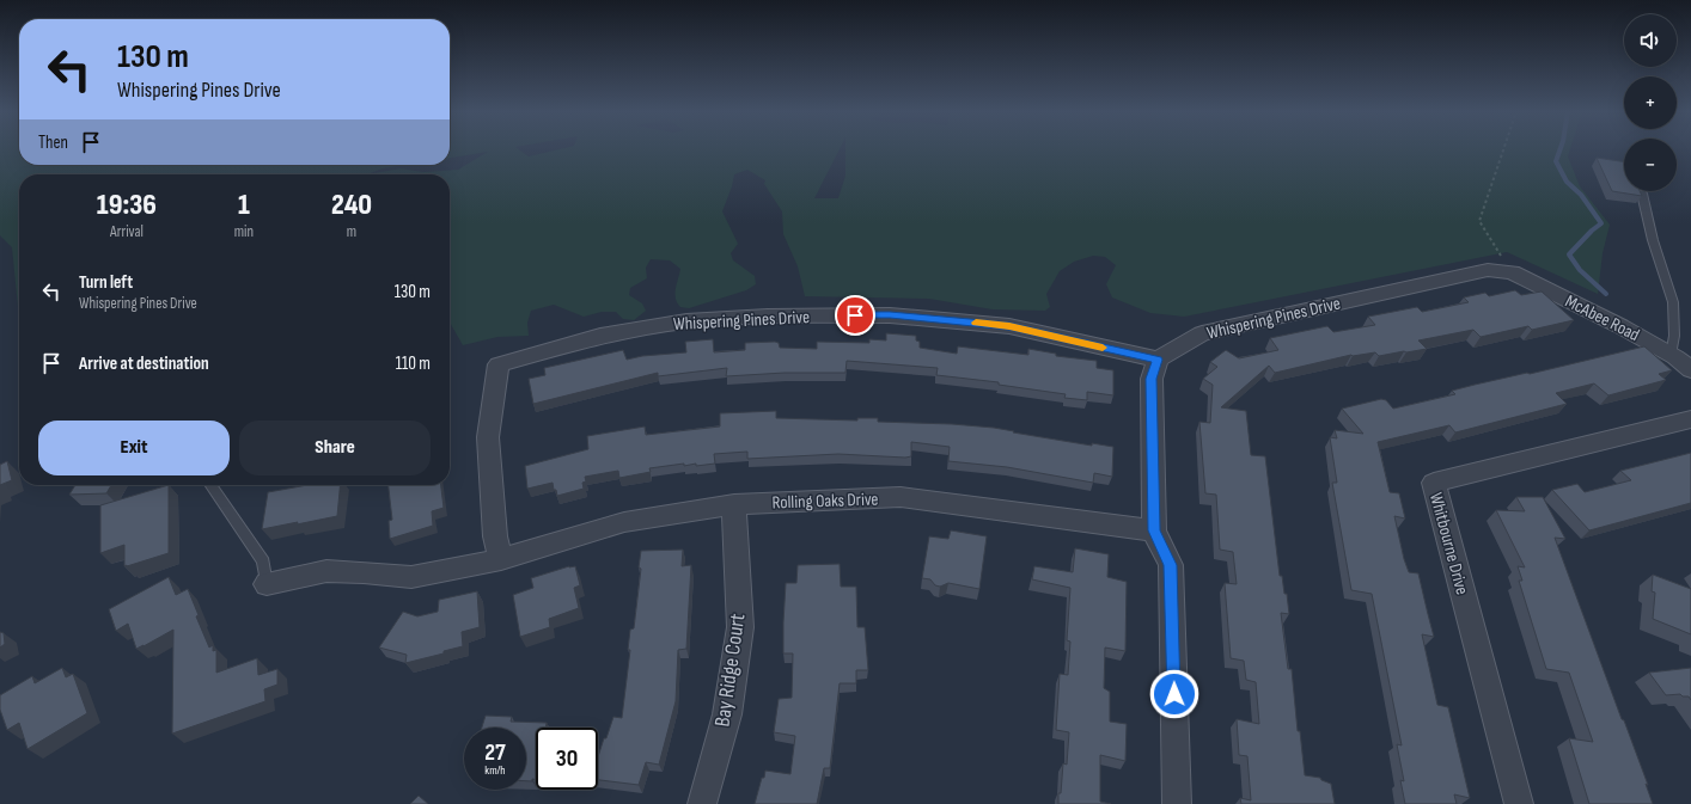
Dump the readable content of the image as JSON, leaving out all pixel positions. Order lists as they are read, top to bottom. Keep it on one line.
{"streets":{"street":["Whispering Pines Drive","McAbee Road","Rolling Oaks Drive","Whitbourne Drive","Bay Ridge Court"]},"crossings":[["Whispering Pines Drive","McAbee Road"],["Whispering Pines Drive","Rolling Oaks Drive"],["Rolling Oaks Drive","Bay Ridge Court"]],"page":{"map_buttons":["+","−"],"turn":["130 m","Whispering Pines Drive"],"then":"Then","eta":["19:36","Arrival","1","min","240","m"],"list":[{"name":"Turn left","note":"Whispering Pines Drive","value":"130 m"},{"name":"Arrive at destination","value":"110 m"}],"buttons":["Exit","Share"],"speed":"27 km/h","limit":"30"}}
